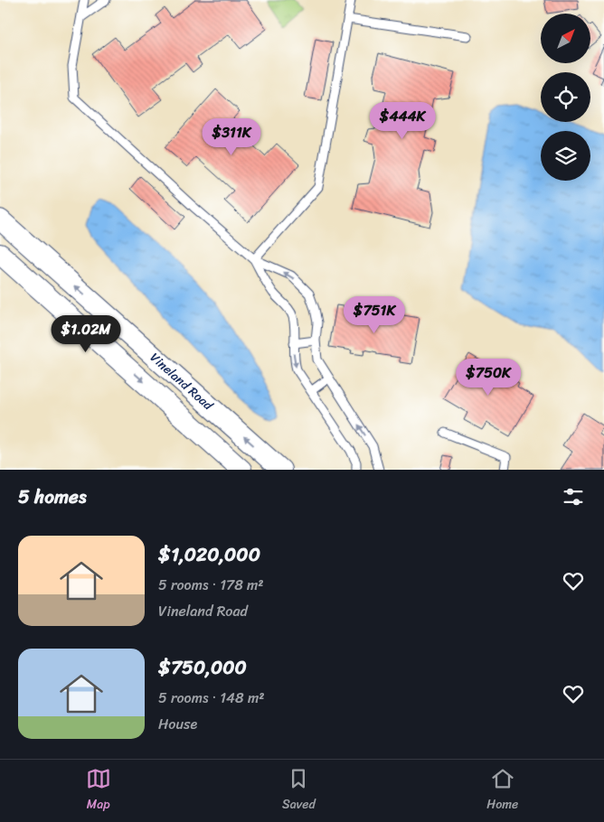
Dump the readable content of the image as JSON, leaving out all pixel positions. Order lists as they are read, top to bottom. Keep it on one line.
{"streets":{"street":["Vineland Road"]},"north":"top right","page":{"price":["$444K","$311K","$751K","$1.02M","$750K"],"heading":"5 homes","list":[{"name":"$1,020,000","note":"5 rooms · 178 m² · Vineland Road"},{"name":"$750,000","note":"5 rooms · 148 m² · House"}],"tabs":["Map","Saved","Home"]}}
